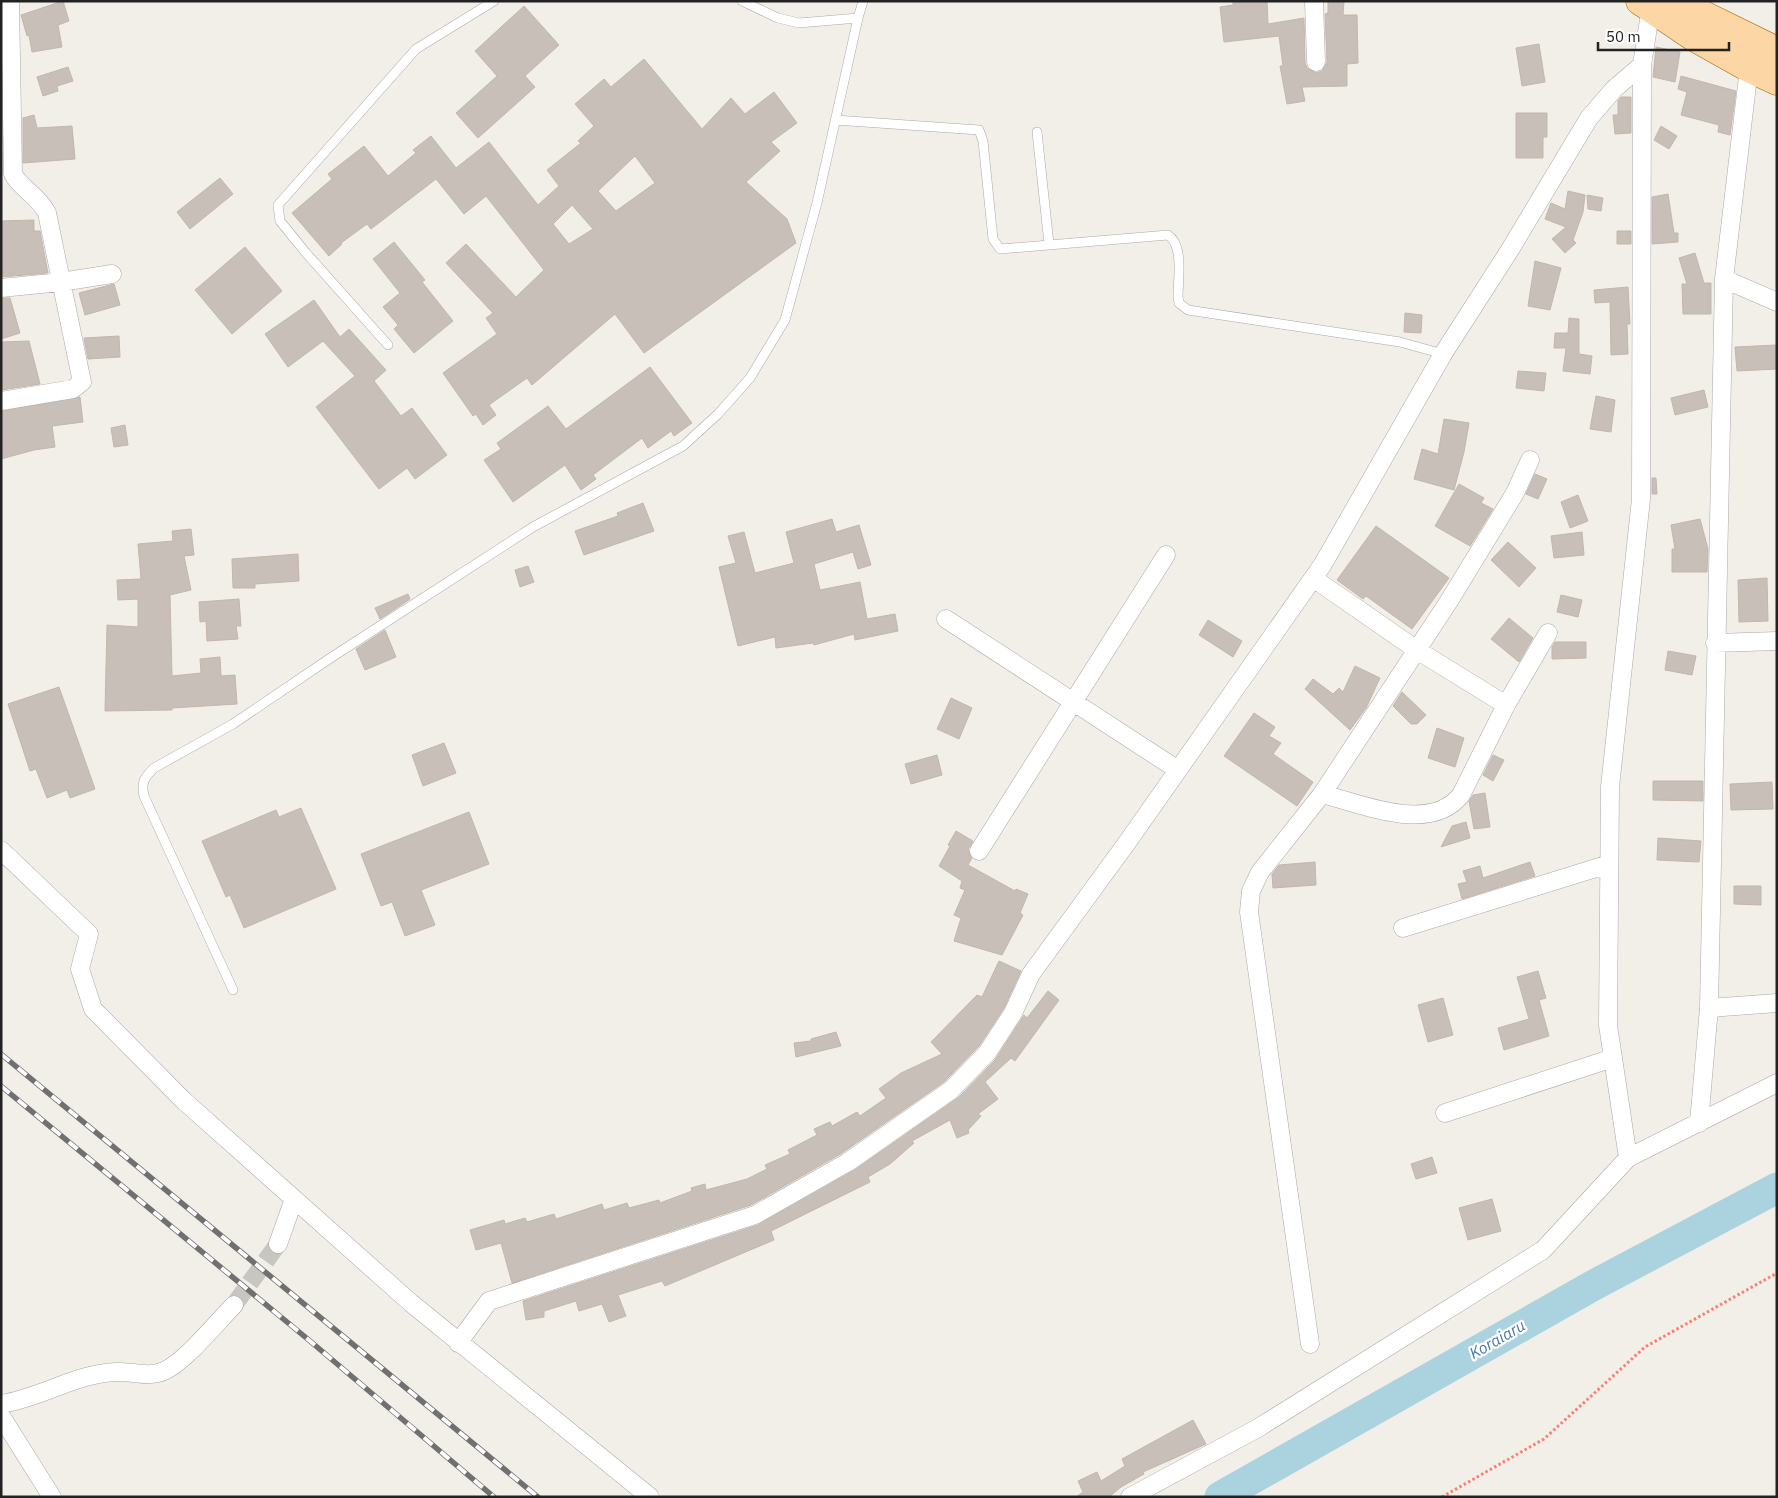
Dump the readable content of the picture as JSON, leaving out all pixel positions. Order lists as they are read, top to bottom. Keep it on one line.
{"water":["Koraiaru"],"scale_bar":"50 m"}
